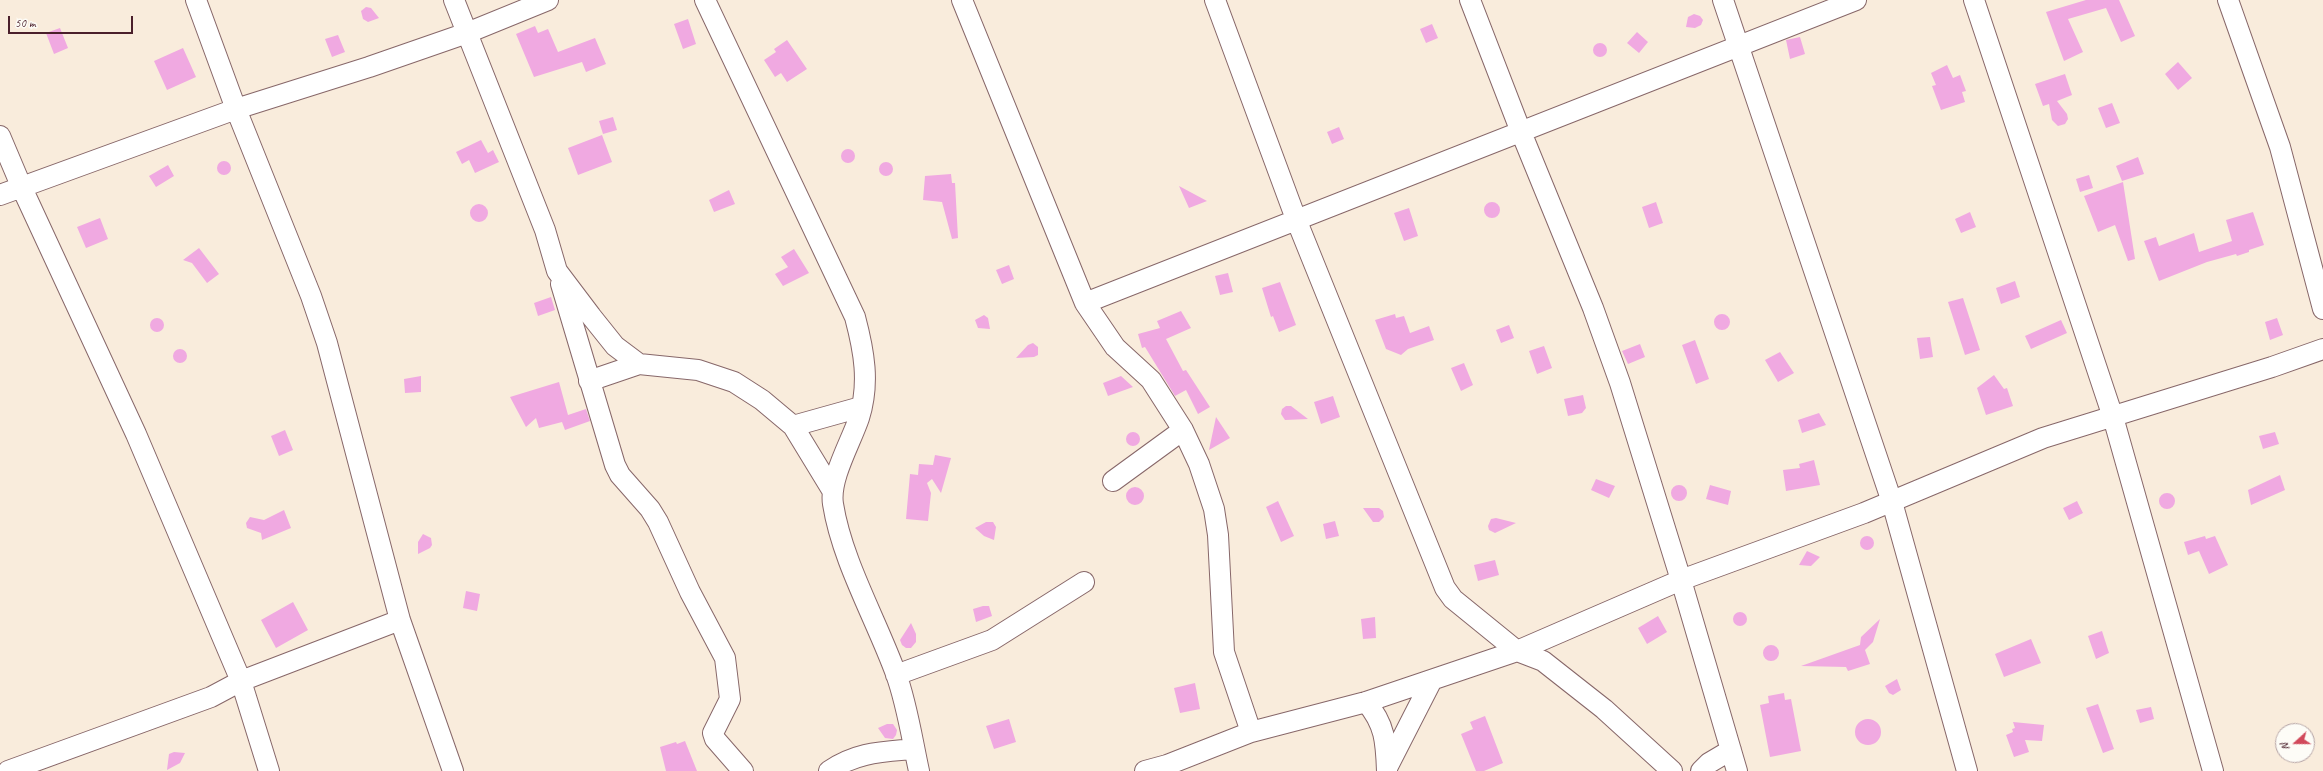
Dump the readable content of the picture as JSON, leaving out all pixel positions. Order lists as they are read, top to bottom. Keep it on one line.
{"scale_bar":"50 m","north":"left"}
